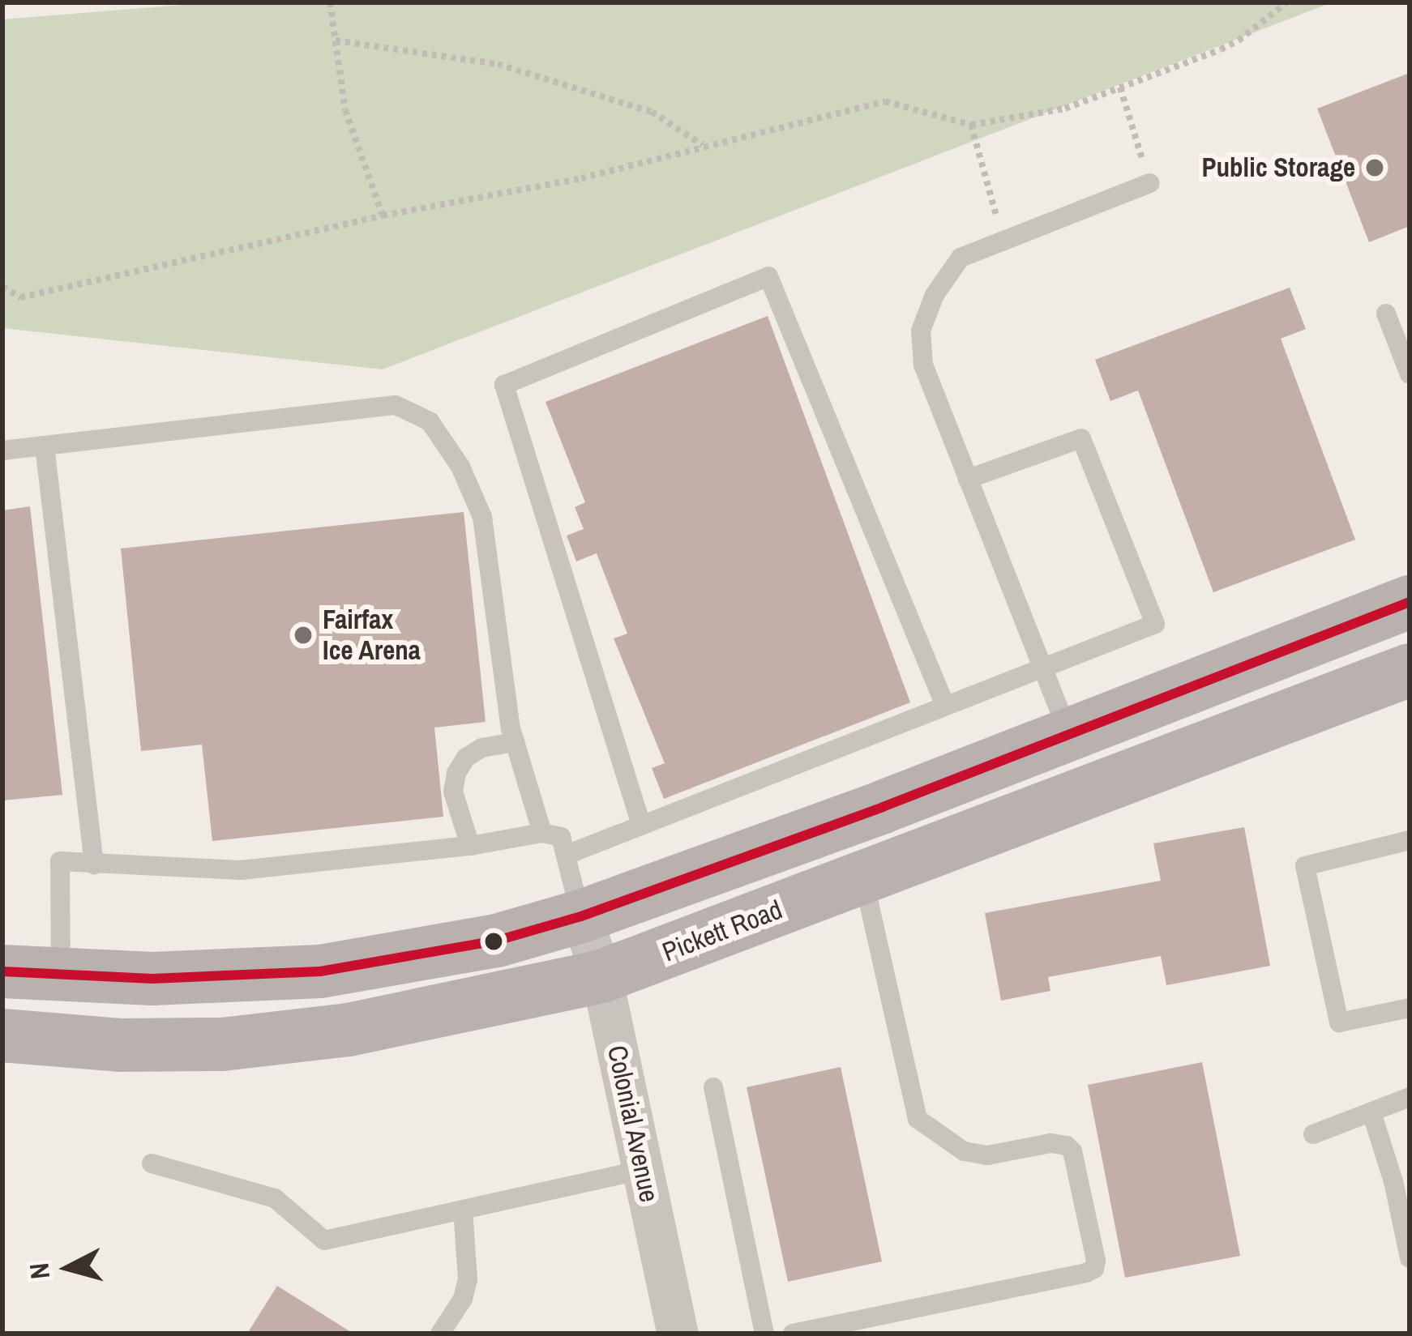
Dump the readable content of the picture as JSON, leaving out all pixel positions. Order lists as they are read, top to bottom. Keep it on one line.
{"streets":{"main road":["Pickett Road"],"street":["Colonial Avenue"]},"crossings":[["Pickett Road","Colonial Avenue"]],"places":["Public Storage","Fairfax Ice Arena"],"north":"left"}
